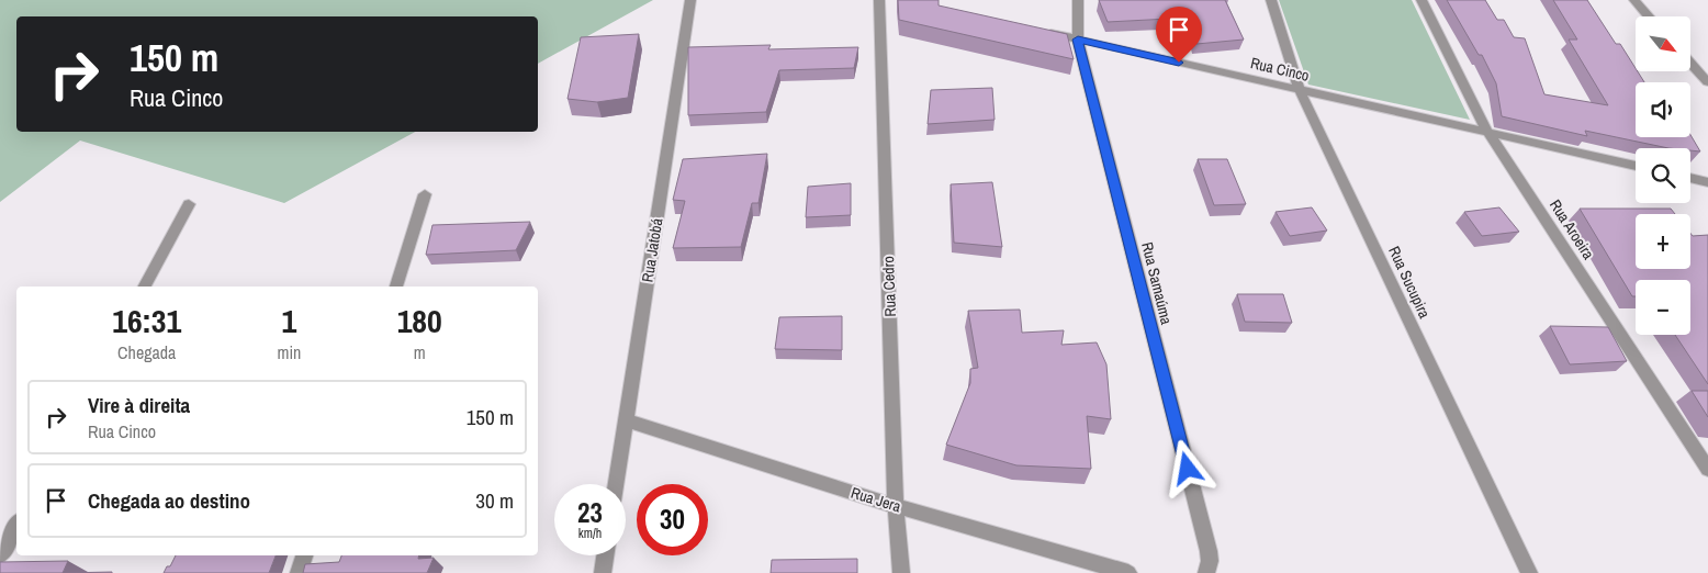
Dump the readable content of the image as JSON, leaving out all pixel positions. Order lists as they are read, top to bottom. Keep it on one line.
{"streets":{"street":["Rua Cinco","Rua Aroeira","Rua Jatobá","Rua Sucupira","Rua Samaúma","Rua Cedro","Rua Jera"]},"crossings":[["Rua Cinco","Rua Aroeira"],["Rua Cinco","Rua Sucupira"],["Rua Cinco","Rua Samaúma"],["Rua Jatobá","Rua Jera"],["Rua Cedro","Rua Jera"]],"north":"bottom right","page":{"map_buttons":["+","−"],"turn":["150 m","Rua Cinco"],"eta":["16:31","Chegada","1","min","180","m"],"list":[{"name":"Vire à direita","note":"Rua Cinco","value":"150 m"},{"name":"Chegada ao destino","value":"30 m"}],"speed":"23 km/h","limit":"30"}}
